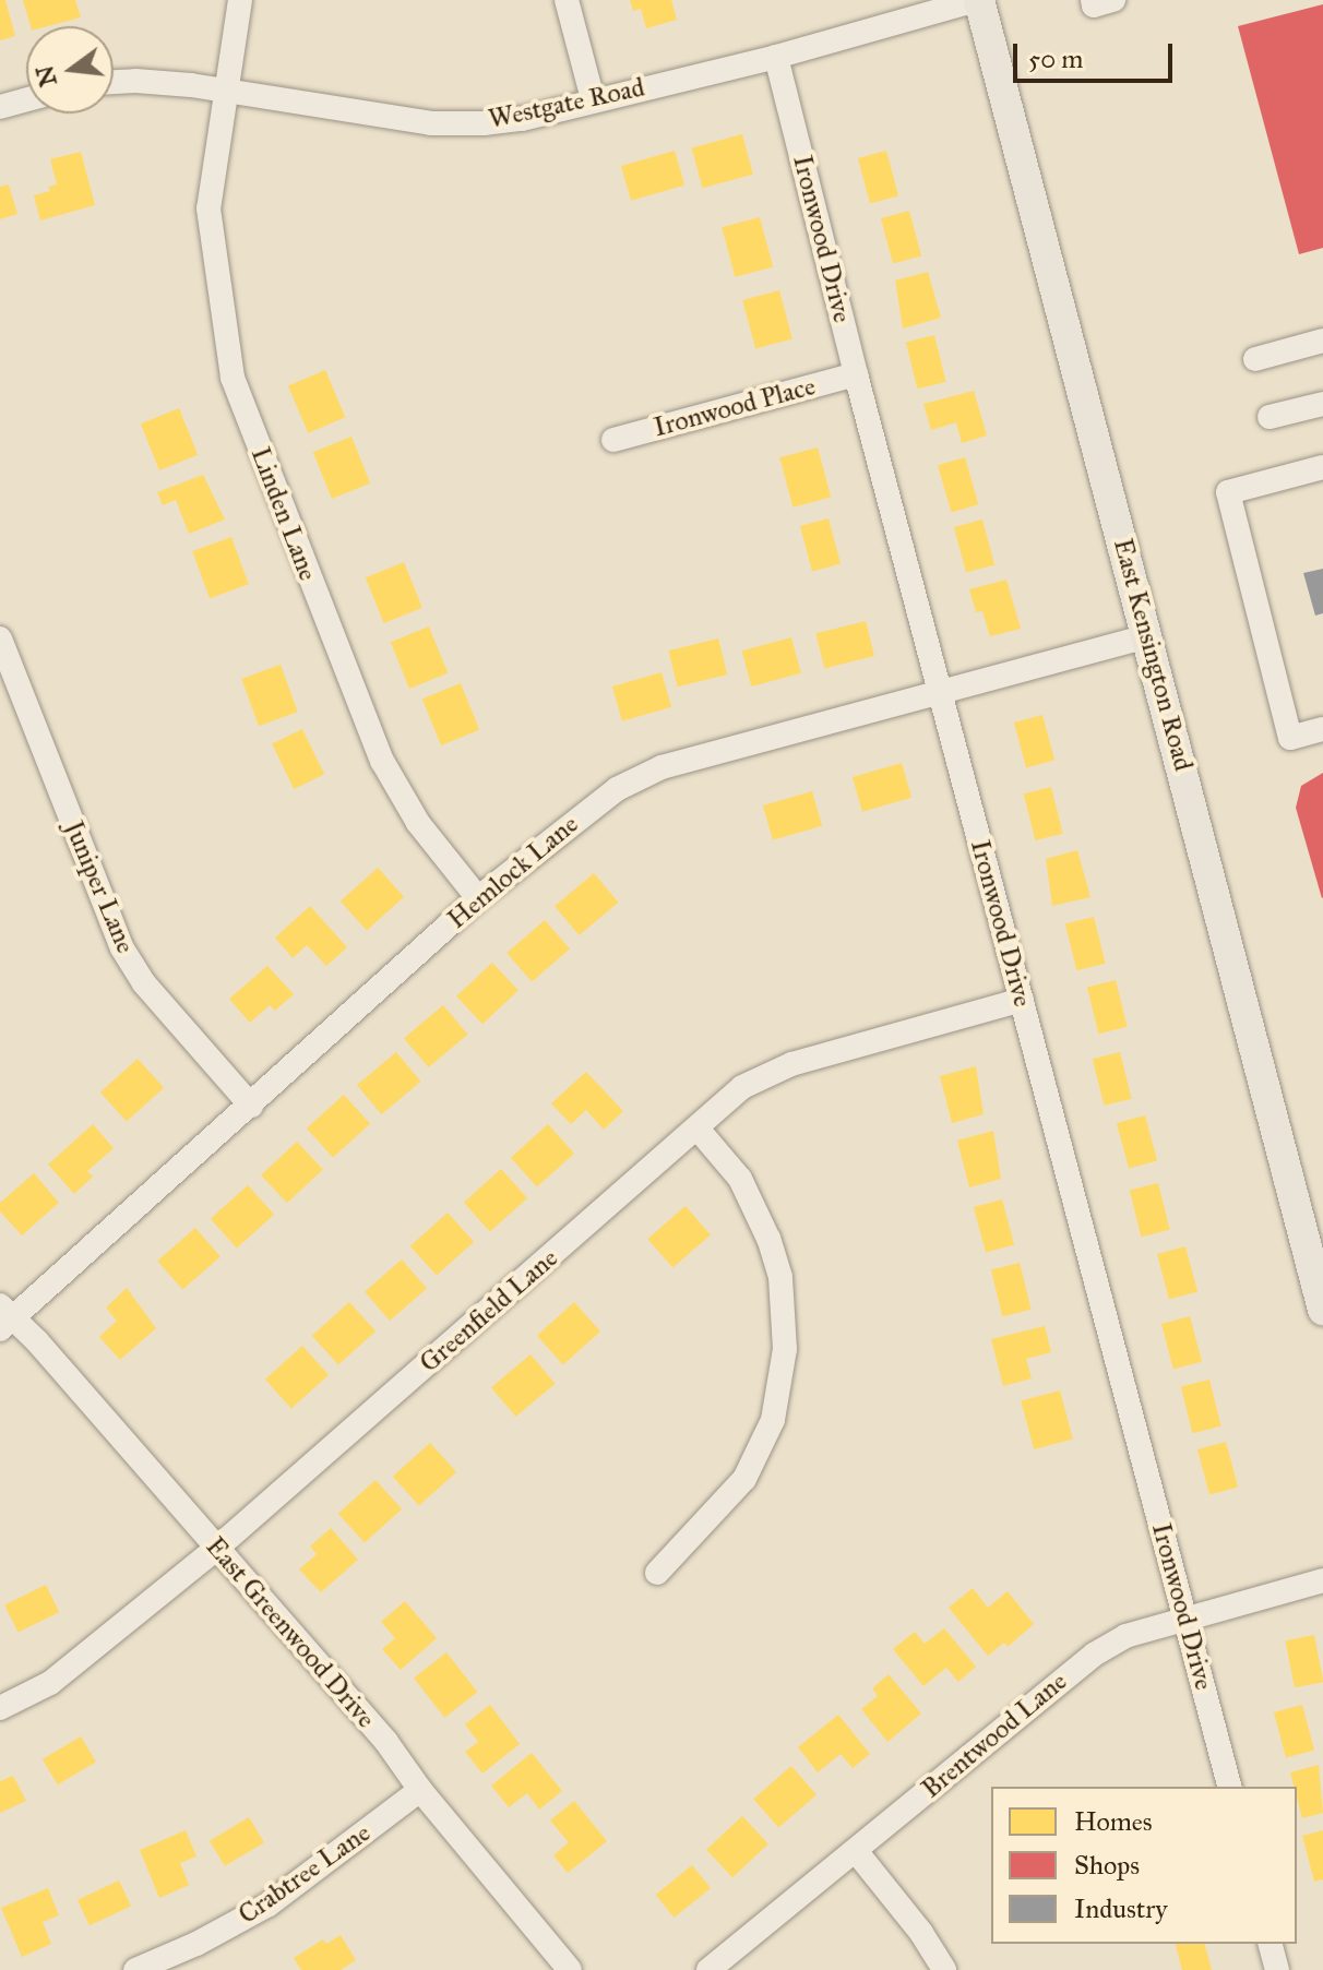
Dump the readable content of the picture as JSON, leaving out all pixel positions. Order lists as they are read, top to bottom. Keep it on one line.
{"streets":{"main road":["East Kensington Road"],"street":["Westgate Road","Ironwood Drive","Ironwood Place","Linden Lane","Hemlock Lane","Juniper Lane","Greenfield Lane","East Greenwood Drive","Brentwood Lane","Crabtree Lane"]},"crossings":[["Westgate Road","Ironwood Drive"],["Westgate Road","Linden Lane"],["Westgate Road","East Kensington Road"],["Ironwood Drive","Ironwood Place"],["Ironwood Drive","Hemlock Lane"],["Ironwood Drive","Greenfield Lane"],["Ironwood Drive","Brentwood Lane"],["Linden Lane","Hemlock Lane"],["East Kensington Road","Hemlock Lane"],["Hemlock Lane","Juniper Lane"],["Hemlock Lane","East Greenwood Drive"],["Greenfield Lane","East Greenwood Drive"],["East Greenwood Drive","Crabtree Lane"]],"legend":["Homes","Shops","Industry"],"scale_bar":"50 m","north":"left"}
